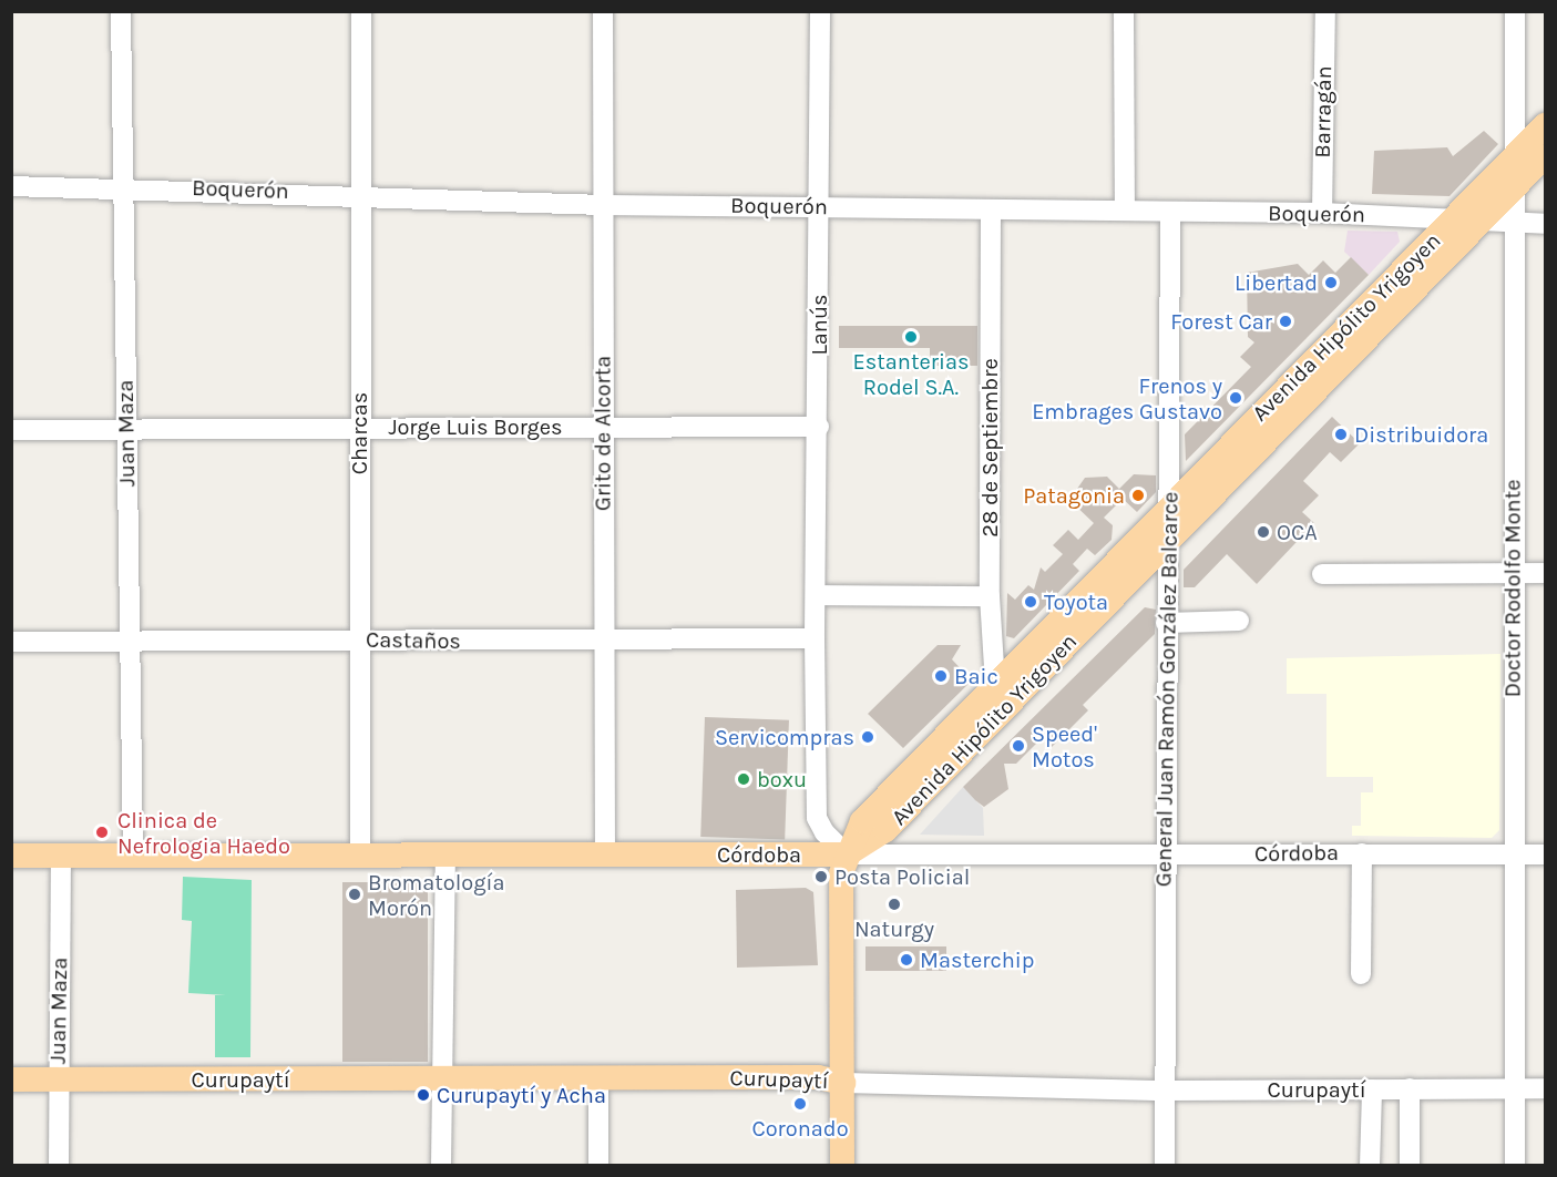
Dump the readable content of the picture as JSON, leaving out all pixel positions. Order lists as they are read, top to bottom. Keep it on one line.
{"streets":{"main road":["Avenida Hipólito Yrigoyen","Córdoba","Curupaytí"],"street":["Barragán","Boquerón","Lanús","Jorge Luis Borges","Juan Maza","Charcas","Grito de Alcorta","28 de Septiembre","Doctor Rodolfo Monte","Castaños","General Juan Ramón González Balcarce"]},"crossings":[["Barragán","Boquerón"],["Boquerón","Lanús"],["Boquerón","Avenida Hipólito Yrigoyen"],["Boquerón","Juan Maza"],["Boquerón","Charcas"],["Boquerón","Grito de Alcorta"],["Boquerón","28 de Septiembre"],["Boquerón","Doctor Rodolfo Monte"],["Boquerón","General Juan Ramón González Balcarce"],["Lanús","Avenida Hipólito Yrigoyen"],["Lanús","Jorge Luis Borges"],["Lanús","Castaños"],["Lanús","Córdoba"],["Avenida Hipólito Yrigoyen","28 de Septiembre"],["Avenida Hipólito Yrigoyen","Doctor Rodolfo Monte"],["Avenida Hipólito Yrigoyen","General Juan Ramón González Balcarce"],["Avenida Hipólito Yrigoyen","Córdoba"],["Jorge Luis Borges","Juan Maza"],["Jorge Luis Borges","Charcas"],["Jorge Luis Borges","Grito de Alcorta"],["Juan Maza","Castaños"],["Juan Maza","Córdoba"],["Juan Maza","Curupaytí"],["Charcas","Castaños"],["Charcas","Córdoba"],["Grito de Alcorta","Castaños"],["Grito de Alcorta","Córdoba"],["Doctor Rodolfo Monte","Córdoba"],["Doctor Rodolfo Monte","Curupaytí"],["General Juan Ramón González Balcarce","Córdoba"],["General Juan Ramón González Balcarce","Curupaytí"]],"places":["Libertad","Forest Car","Estanterias Rodel S.A.","Frenos y Embrages Gustavo","Distribuidora","Patagonia","OCA","Toyota","Baic","Servicompras","Speed' Motos","boxu","Clinica de Nefrologia Haedo","Posta Policial","Bromatología Morón","Naturgy","Masterchip","Curupaytí y Acha","Coronado"]}
